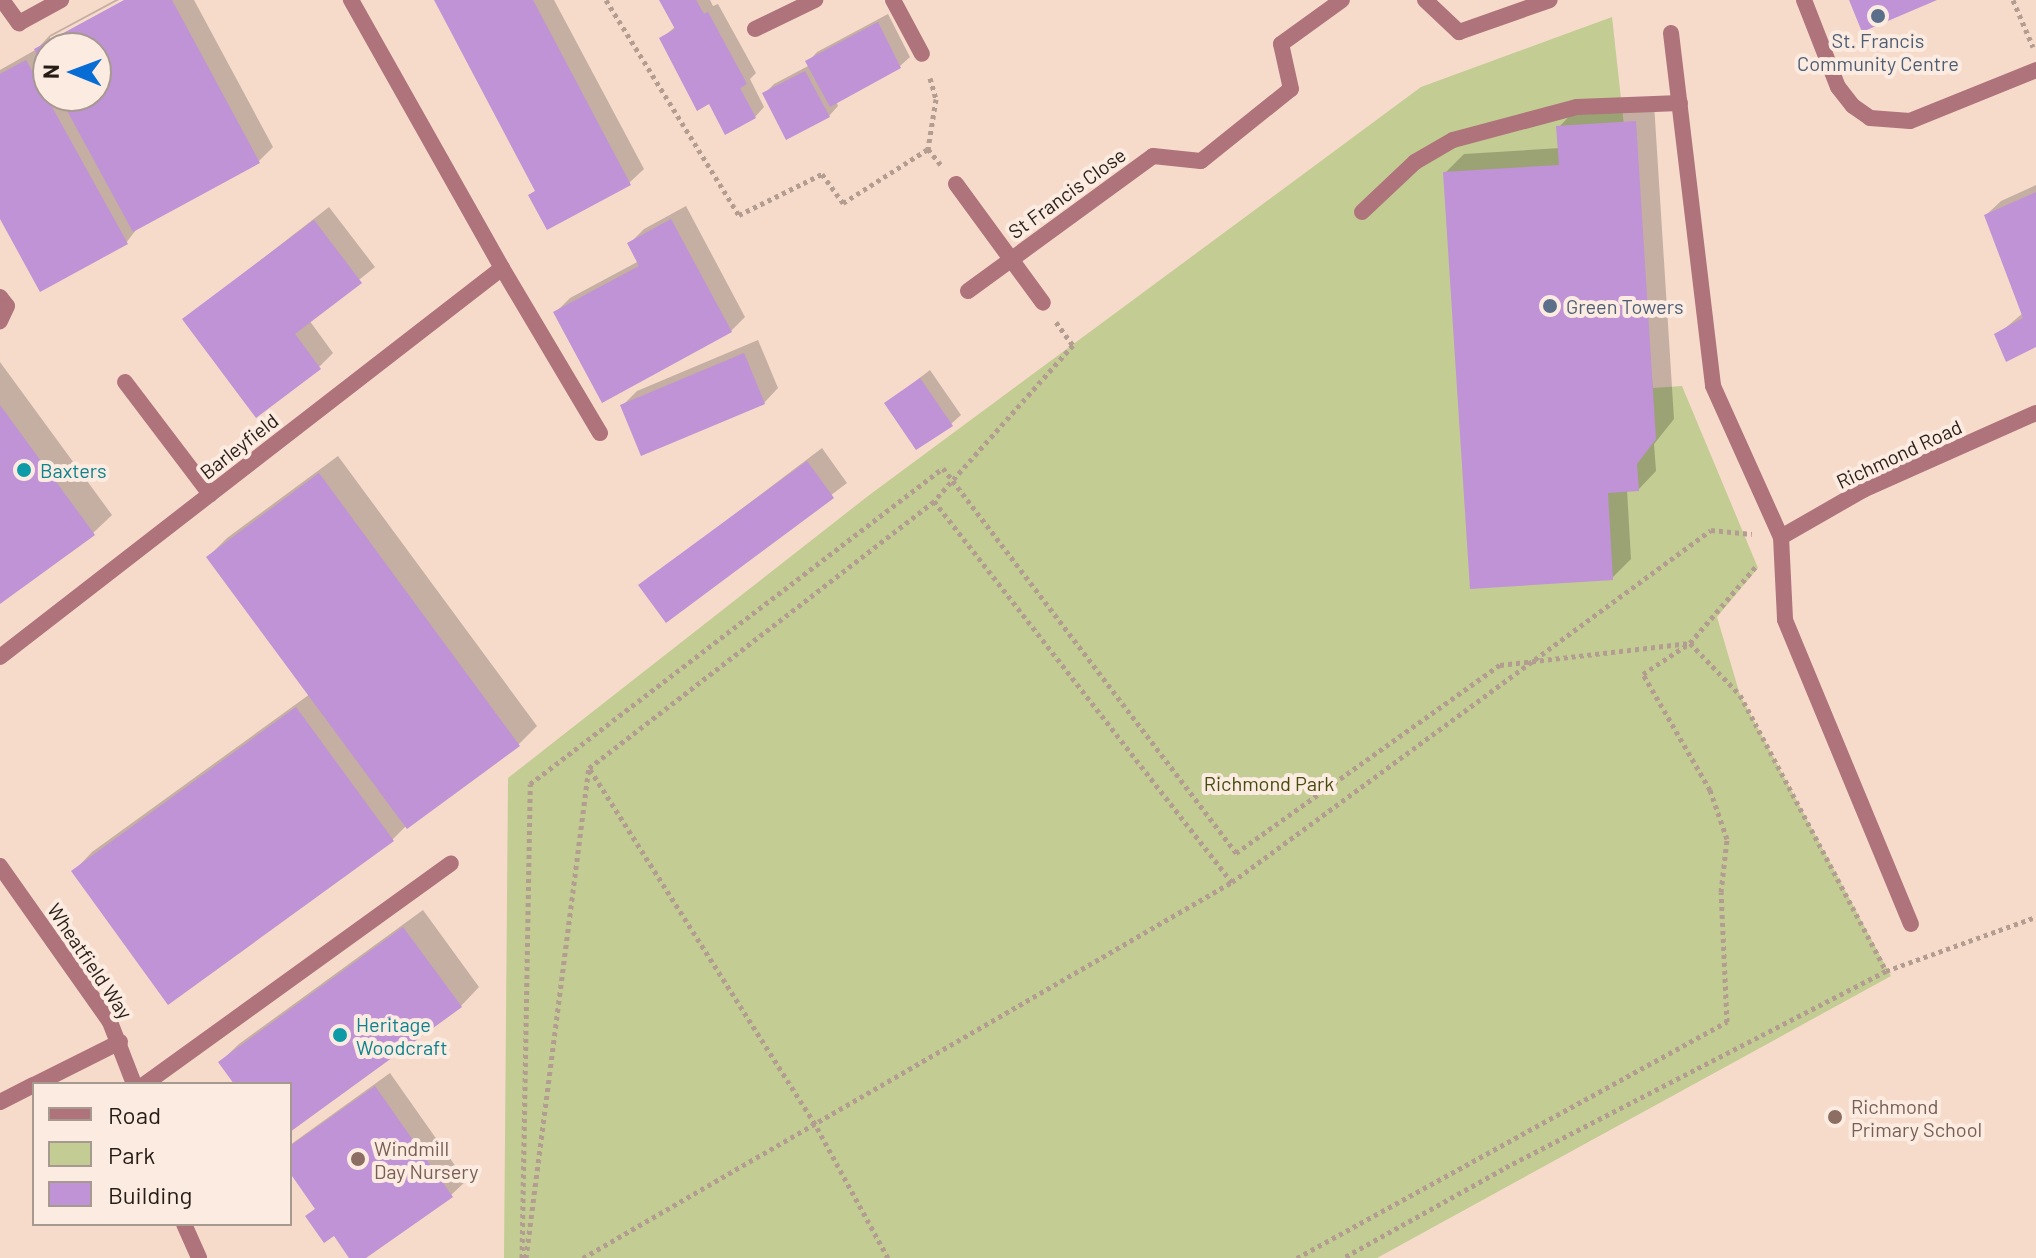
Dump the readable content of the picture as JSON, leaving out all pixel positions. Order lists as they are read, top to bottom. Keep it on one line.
{"streets":{"street":["St Francis Close","Barleyfield","Richmond Road","Wheatfield Way"]},"parks":["Richmond Park"],"places":["St. Francis Community Centre","Green Towers","Baxters","Heritage Woodcraft","Richmond Primary School","Windmill Day Nursery"],"legend":["Road","Park","Building"],"north":"left"}
